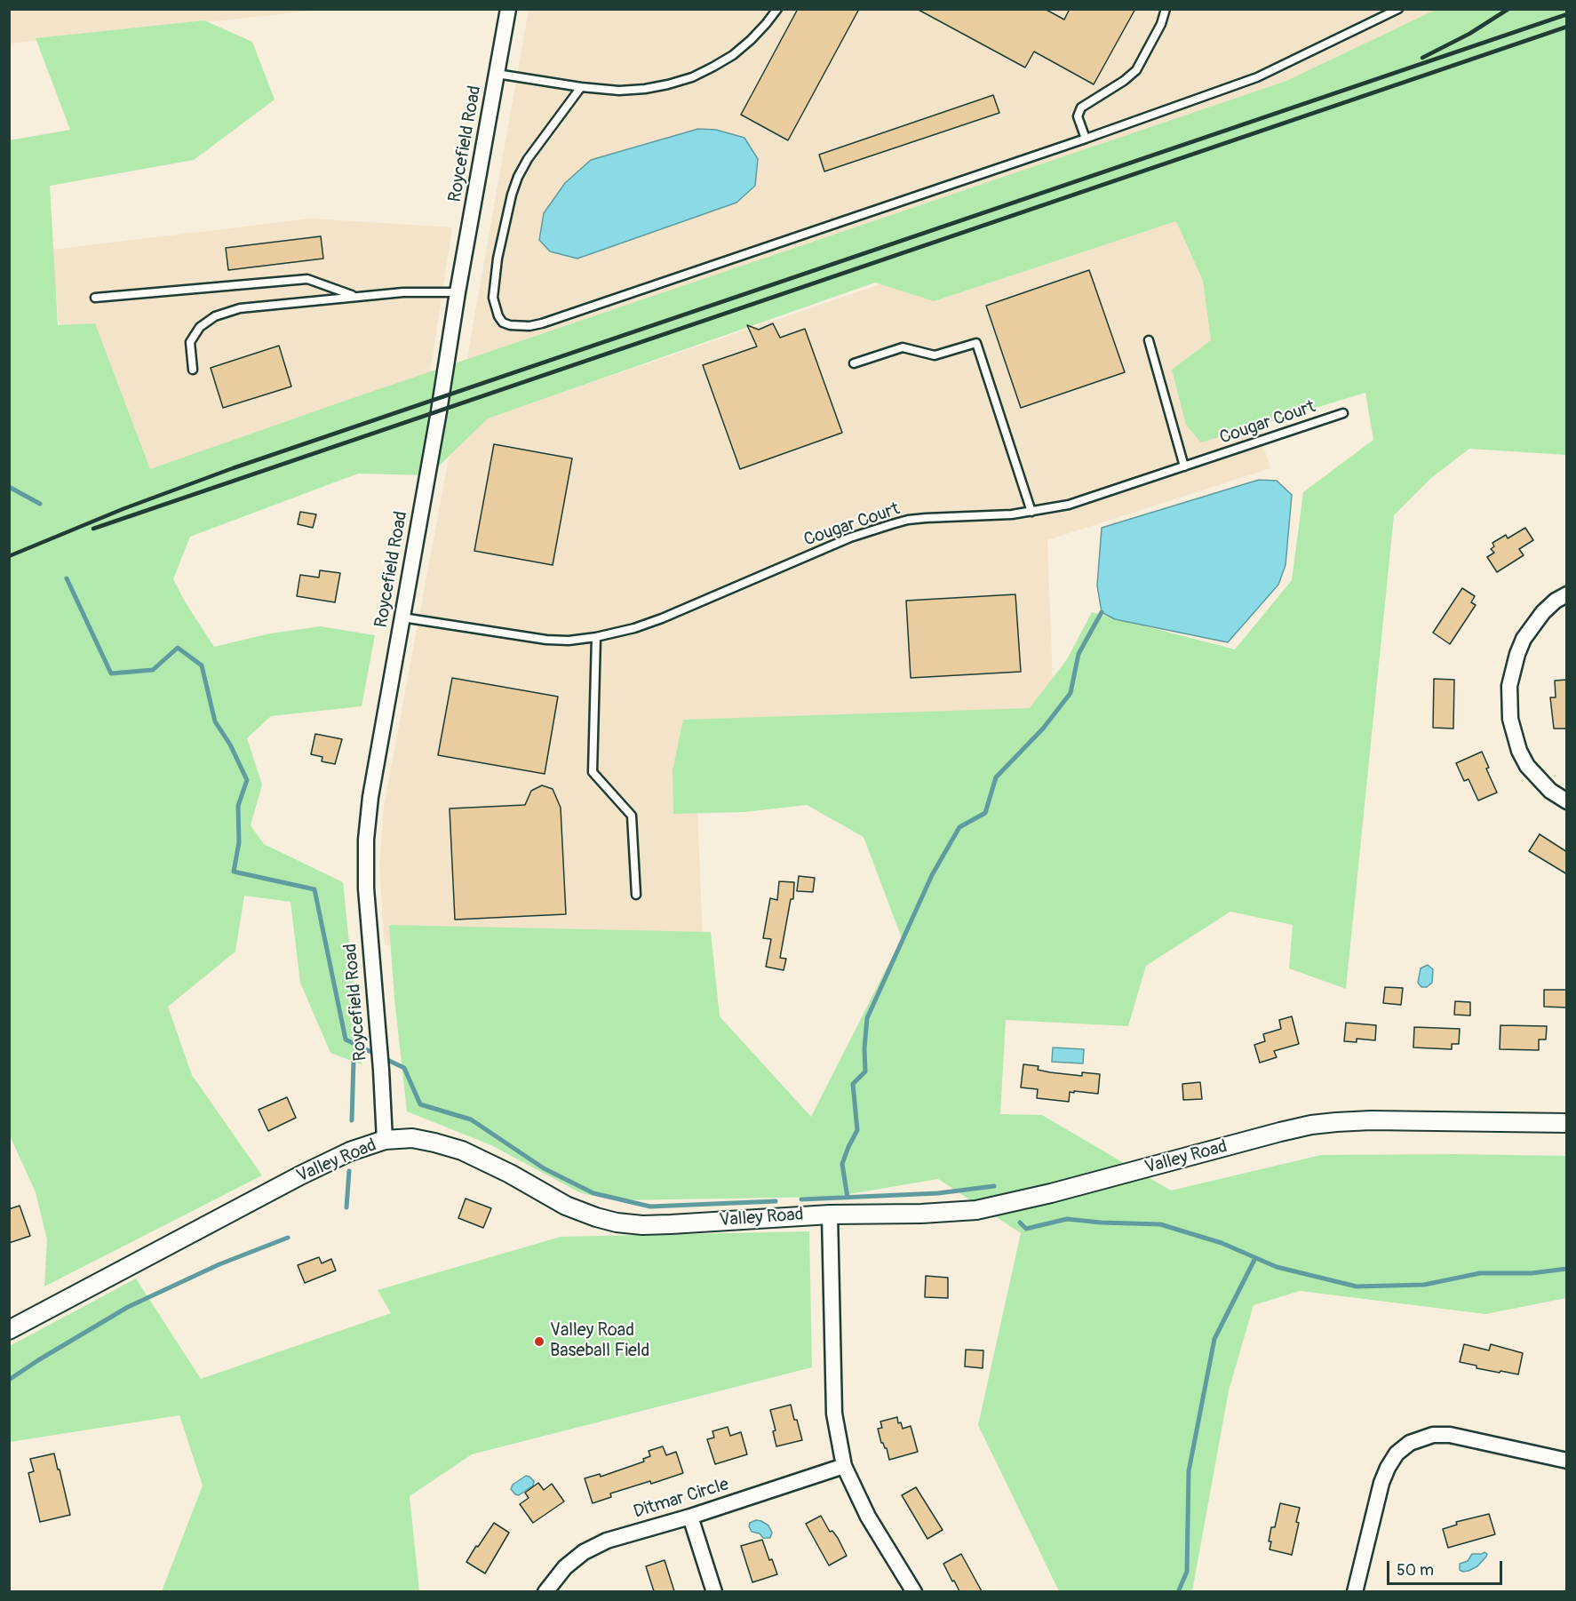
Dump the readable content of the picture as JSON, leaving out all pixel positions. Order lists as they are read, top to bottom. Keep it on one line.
{"streets":{"street":["Roycefield Road","Valley Road","Ditmar Circle"],"lane":["Cougar Court"]},"crossings":[["Roycefield Road","Cougar Court"],["Roycefield Road","Valley Road"]],"places":["Valley Road Baseball Field"],"scale_bar":"50 m"}
